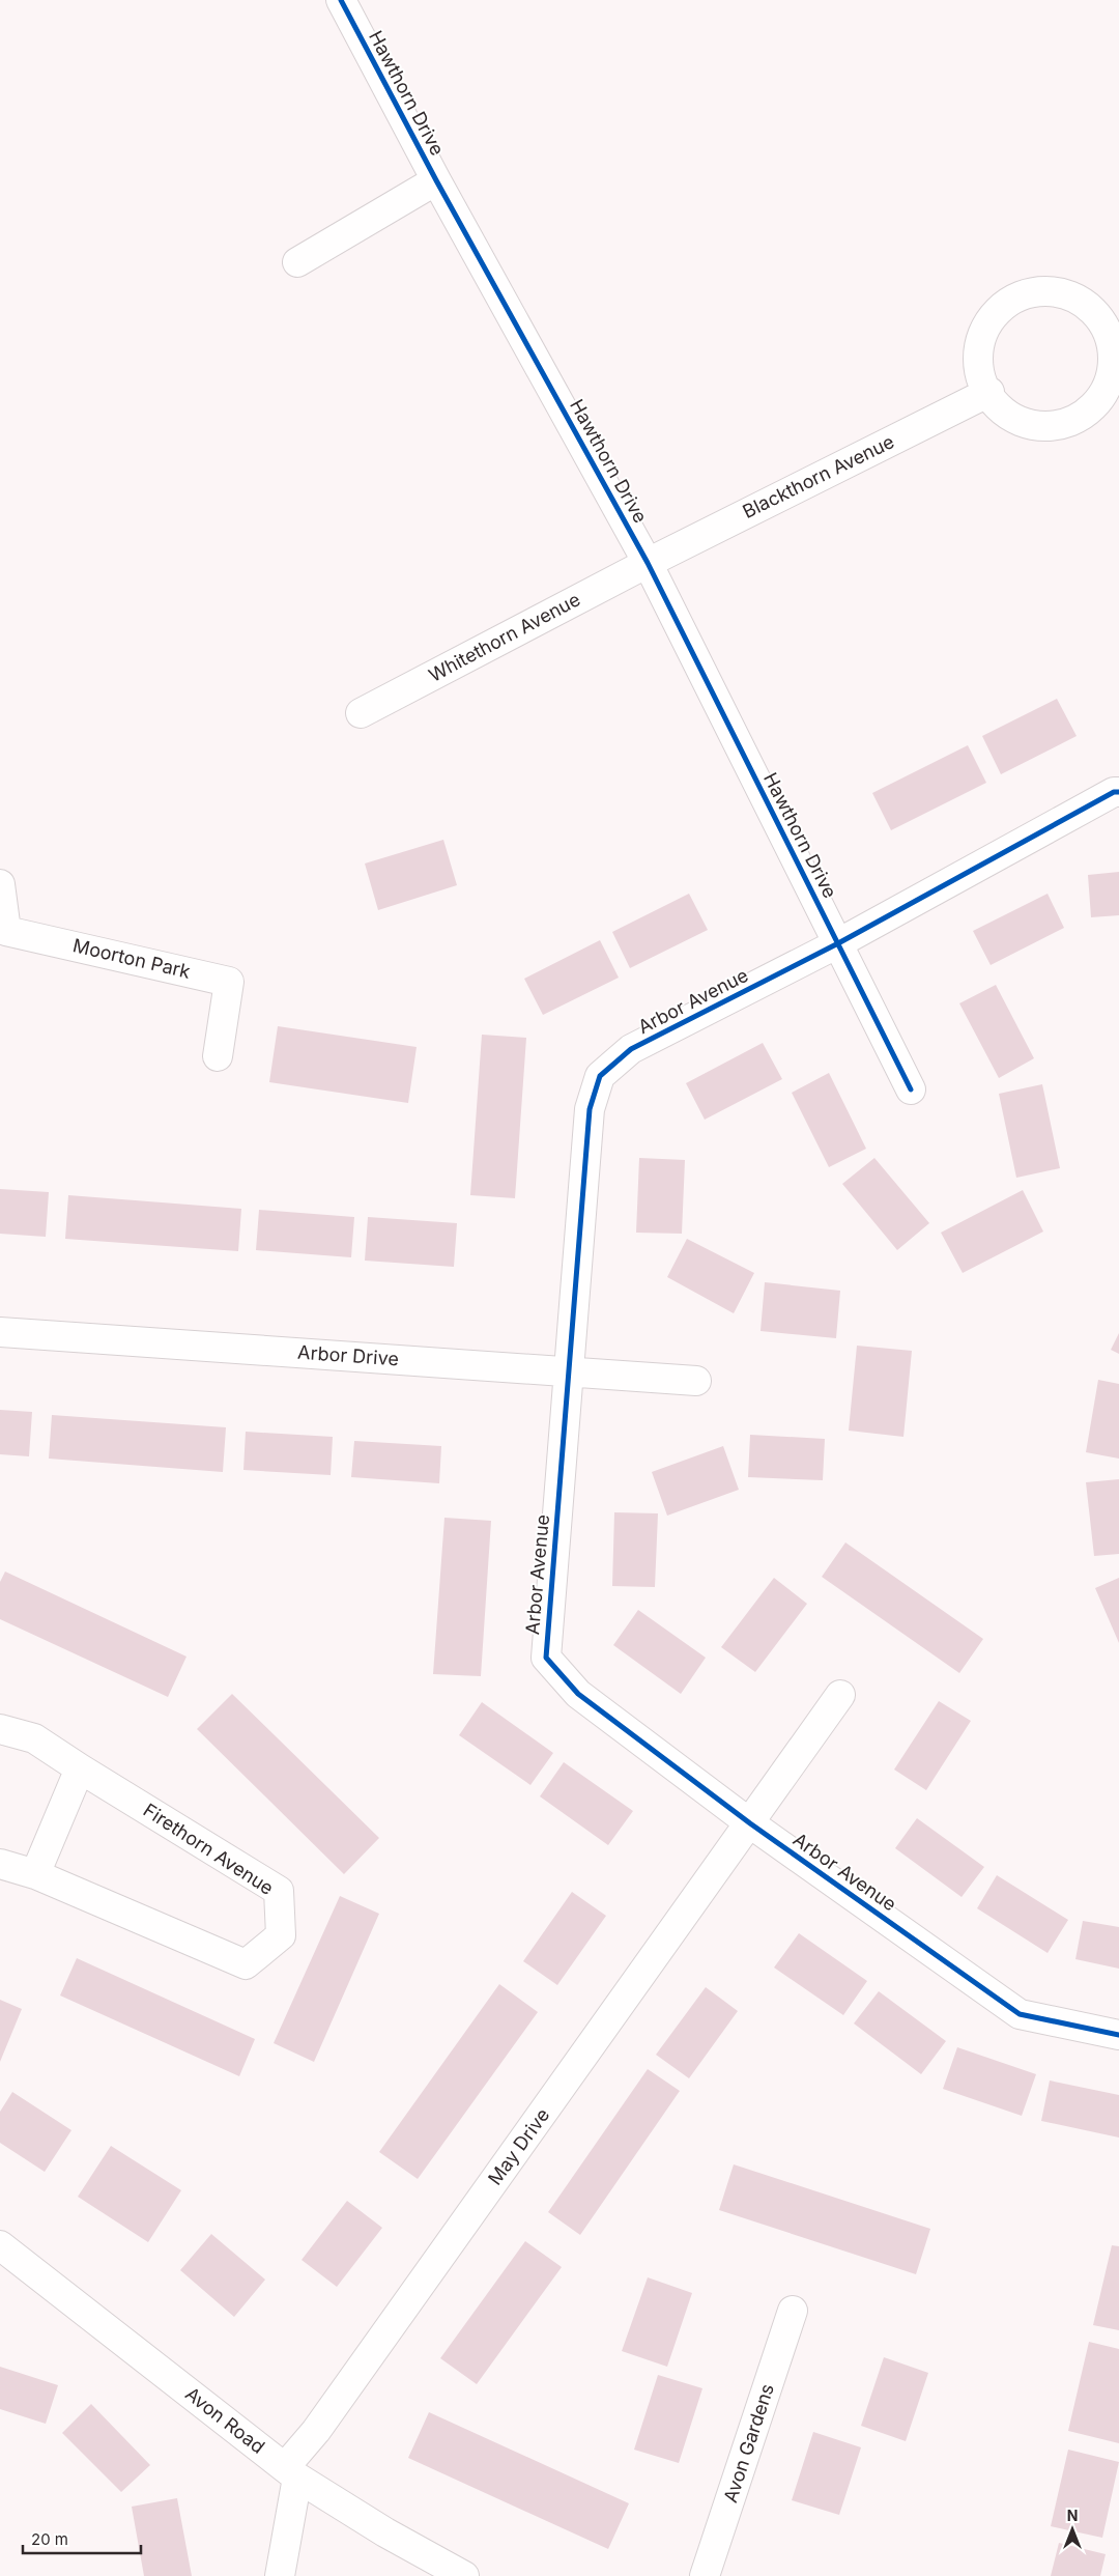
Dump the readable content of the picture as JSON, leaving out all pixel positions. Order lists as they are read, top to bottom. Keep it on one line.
{"streets":{"street":["Hawthorn Drive","Blackthorn Avenue","Whitethorn Avenue","Moorton Park","Arbor Avenue","Arbor Drive","Firethorn Avenue","May Drive","Avon Road","Avon Gardens"]},"crossings":[["Hawthorn Drive","Blackthorn Avenue"],["Hawthorn Drive","Whitethorn Avenue"],["Hawthorn Drive","Arbor Avenue"],["Blackthorn Avenue","Whitethorn Avenue"],["Arbor Avenue","Arbor Drive"],["Arbor Avenue","May Drive"],["May Drive","Avon Road"]],"scale_bar":"20 m","north":"top"}
